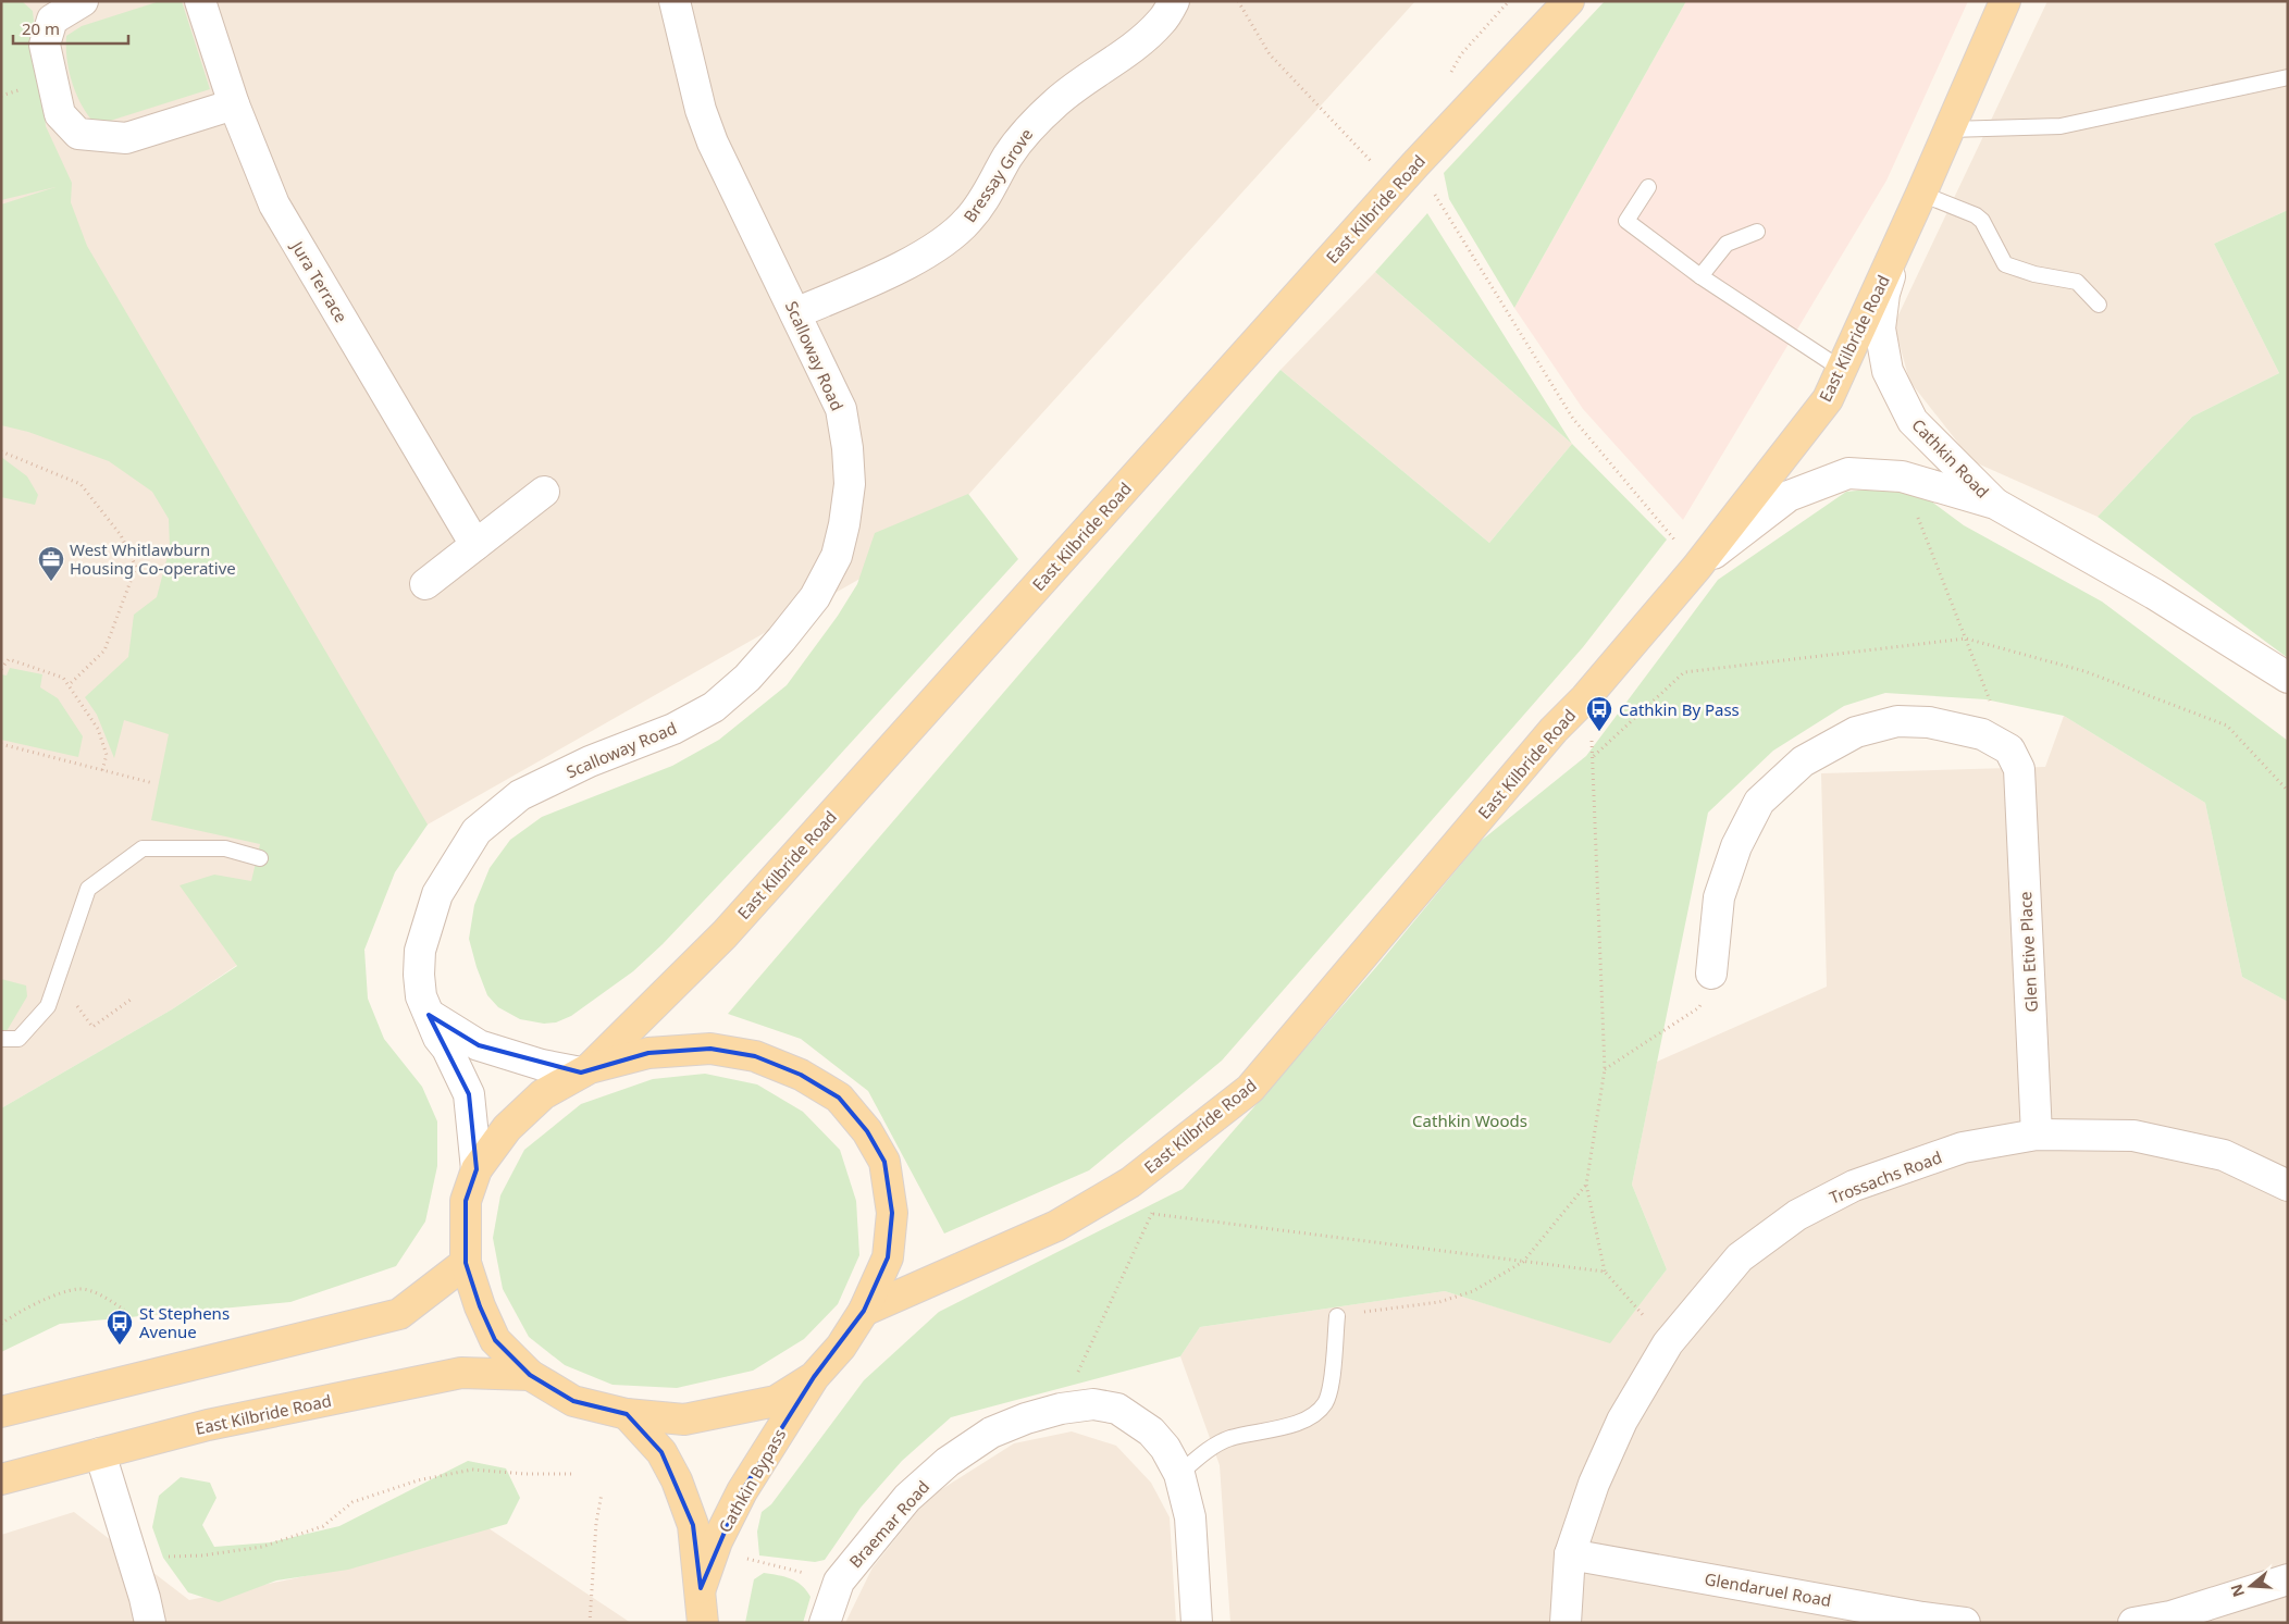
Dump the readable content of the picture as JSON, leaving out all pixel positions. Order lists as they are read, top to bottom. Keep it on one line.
{"streets":{"main road":["East Kilbride Road","Cathkin Bypass"],"street":["Bressay Grove","Jura Terrace","Scalloway Road","Cathkin Road","Glen Etive Place","Trossachs Road","Braemar Road","Glendaruel Road"]},"crossings":[["Bressay Grove","Scalloway Road"],["East Kilbride Road","Cathkin Road"],["Glen Etive Place","Trossachs Road"],["Trossachs Road","Glendaruel Road"]],"parks":["Cathkin Woods"],"places":{"office":["West Whitlawburn Housing Co-operative"],"bus stop":["Cathkin By Pass","St Stephens Avenue"]},"scale_bar":"20 m","north":"left"}
